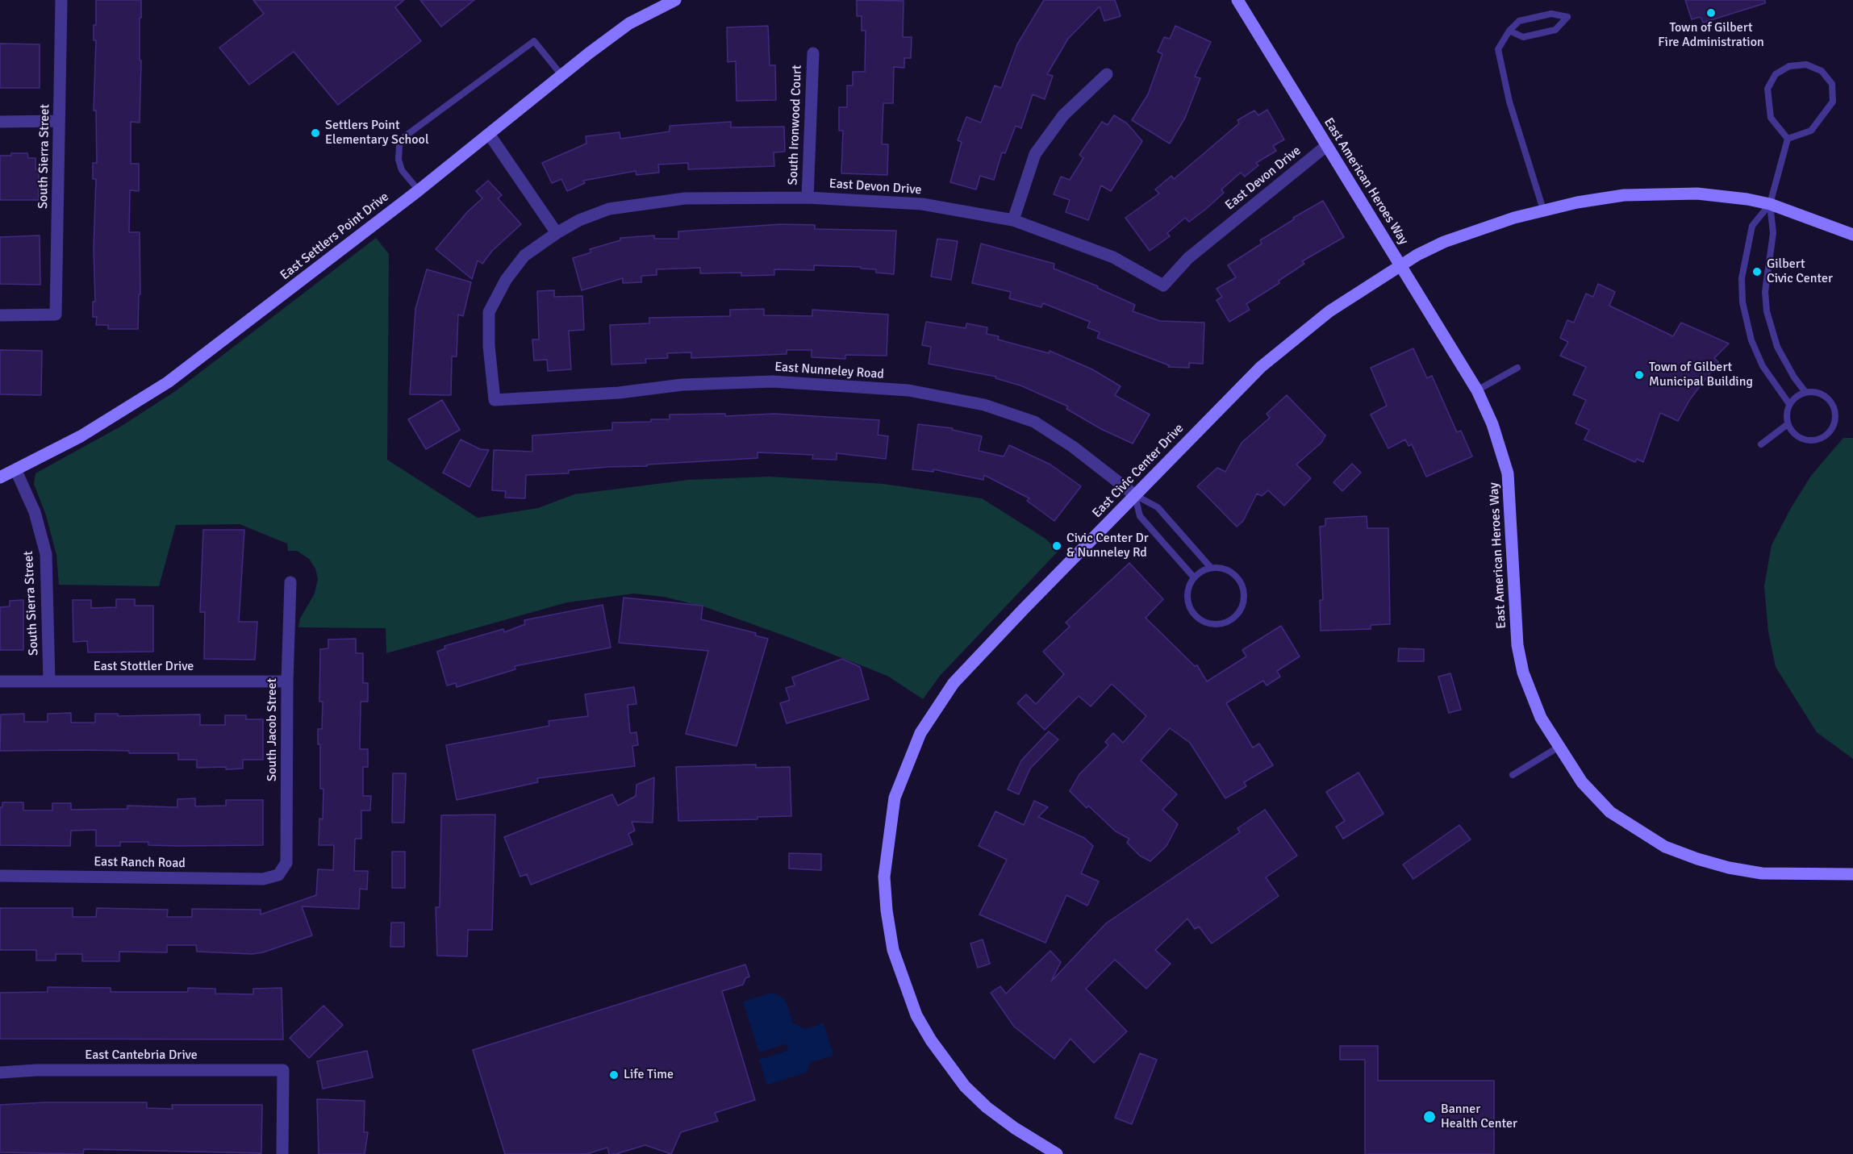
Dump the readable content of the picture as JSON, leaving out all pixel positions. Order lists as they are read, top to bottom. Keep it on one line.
{"streets":{"street":["South Ironwood Court","South Sierra Street","East Devon Drive","East American Heroes Way","East Settlers Point Drive","East Nunneley Road","East Civic Center Drive","East Stottler Drive","South Jacob Street","East Ranch Road","East Cantebria Drive"]},"crossings":[["South Ironwood Court","East Devon Drive"],["South Sierra Street","East Settlers Point Drive"],["South Sierra Street","East Stottler Drive"],["East Devon Drive","East American Heroes Way"],["East Devon Drive","East Nunneley Road"],["East American Heroes Way","East Civic Center Drive"],["East Nunneley Road","East Civic Center Drive"],["East Stottler Drive","South Jacob Street"],["South Jacob Street","East Ranch Road"]],"places":["Town of Gilbert Fire Administration","Settlers Point Elementary School","Gilbert Civic Center","Town of Gilbert Municipal Building","Civic Center Dr & Nunneley Rd","Life Time","Banner Health Center"]}
